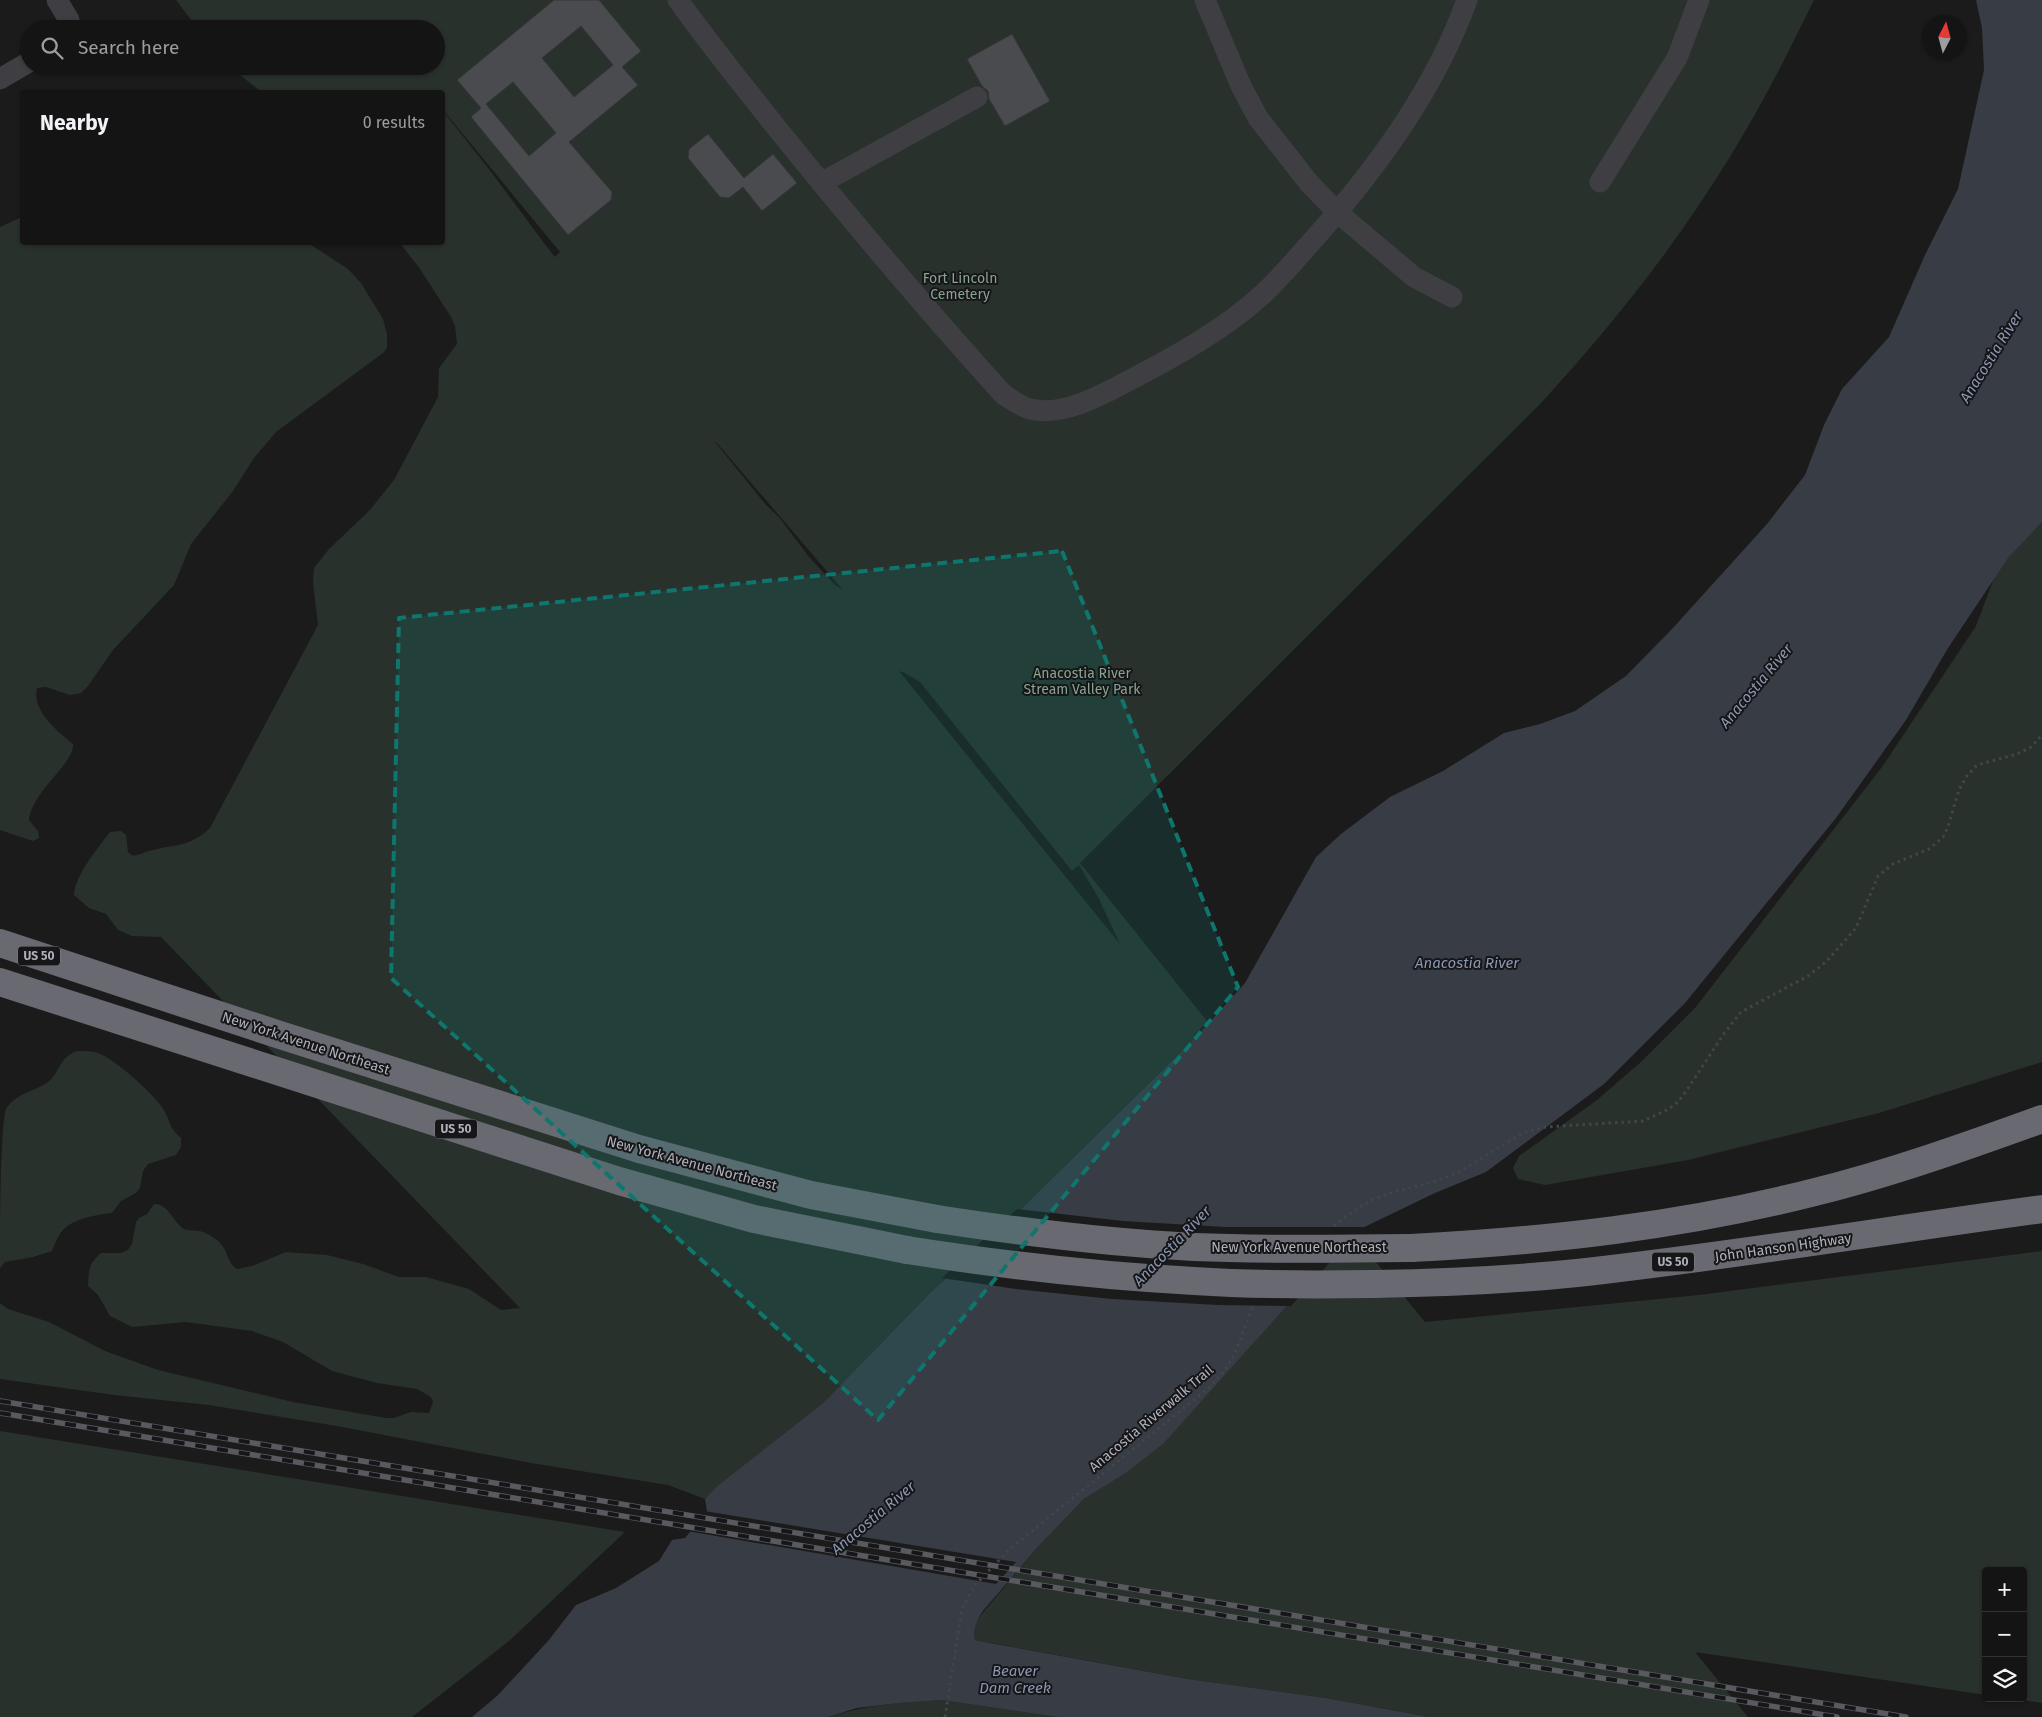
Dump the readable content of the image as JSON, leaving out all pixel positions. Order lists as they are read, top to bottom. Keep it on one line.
{"streets":{"highway":["US 50","New York Avenue Northeast","John Hanson Highway"],"path":["Anacostia Riverwalk Trail"]},"crossings":[["US 50","New York Avenue Northeast"]],"water":["Anacostia River","Beaver Dam Creek"],"parks":["Fort Lincoln Cemetery","Anacostia River Stream Valley Park"],"north":"top","page":{"search":"Search here","heading":["Nearby","0 results"],"map_buttons":["+","−"]}}
